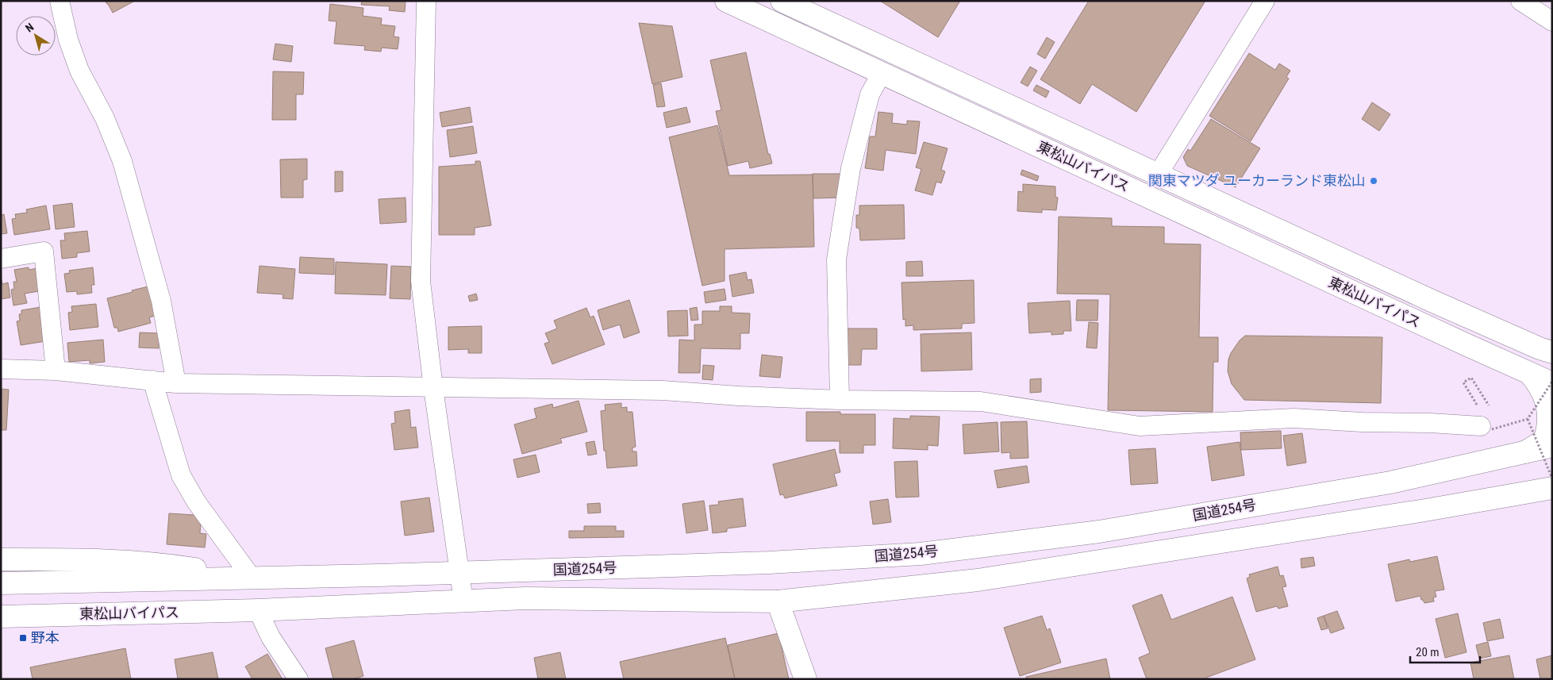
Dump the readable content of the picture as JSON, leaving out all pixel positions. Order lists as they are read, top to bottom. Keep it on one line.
{"streets":{"main road":["東松山バイパス","国道254号"]},"crossings":[["東松山バイパス","国道254号"]],"places":{"other":["関東マツダ ユーカーランド東松山"],"transit":["野本"]},"scale_bar":"20 m","north":"top left"}
